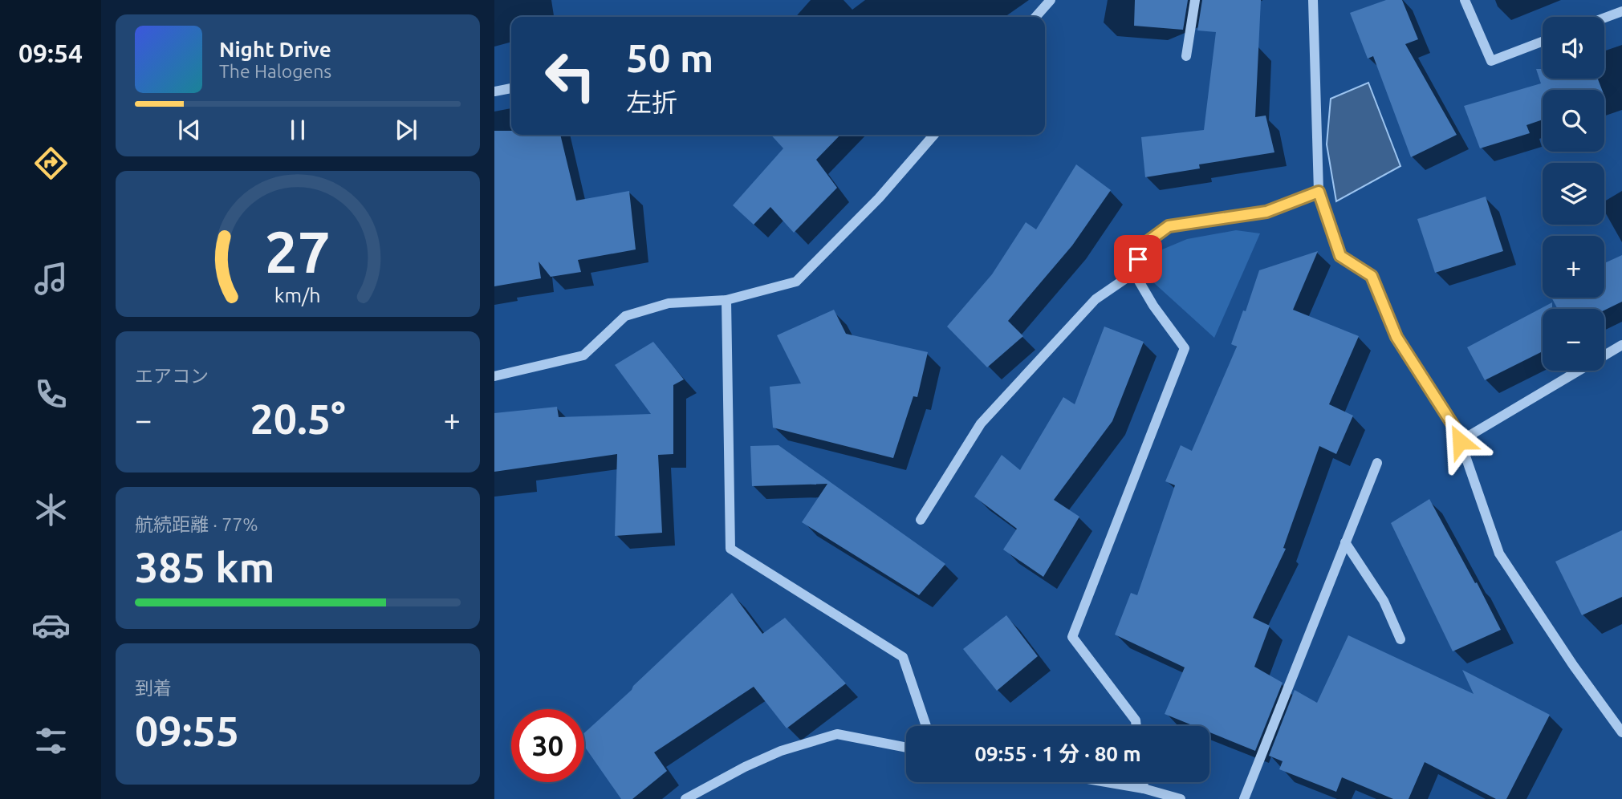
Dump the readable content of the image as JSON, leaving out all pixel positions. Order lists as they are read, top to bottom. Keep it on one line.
{"page":{"tabs":"09:54","map_buttons":["+","−"],"turn":["50 m","左折"],"song":["Night Drive","The Halogens"],"tile":["エアコン",["航続距離 · 77%","385 km"],["到着","09:55"]],"heat":["−","20.5°","+"],"limit":"30","trip":"09:55 · 1 分 · 80 m","gauge":["27","km/h"]}}
